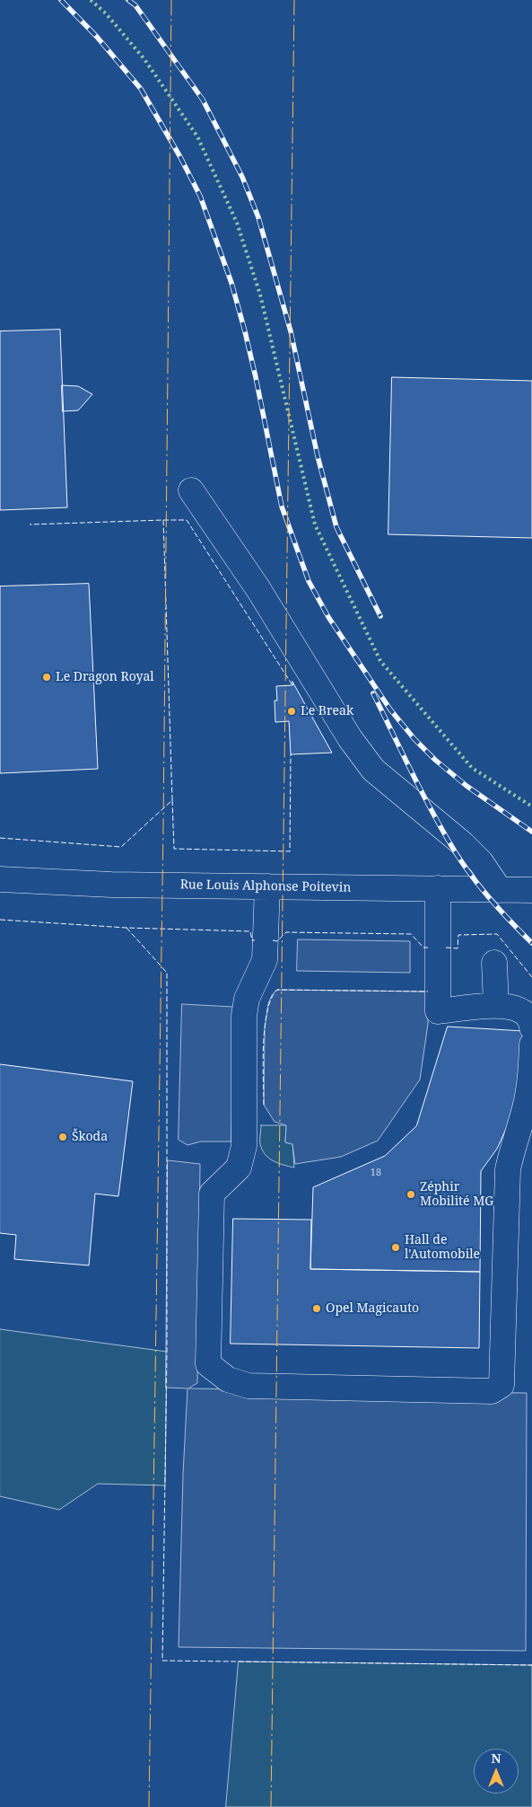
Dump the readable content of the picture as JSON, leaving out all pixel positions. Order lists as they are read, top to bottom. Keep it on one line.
{"streets":{"street":["Rue Louis Alphonse Poitevin"]},"places":["Le Dragon Royal","Le Break","Škoda","Zéphir Mobilité MG","Hall de l'Automobile","Opel Magicauto"],"house_numbers":["18"],"north":"top"}
